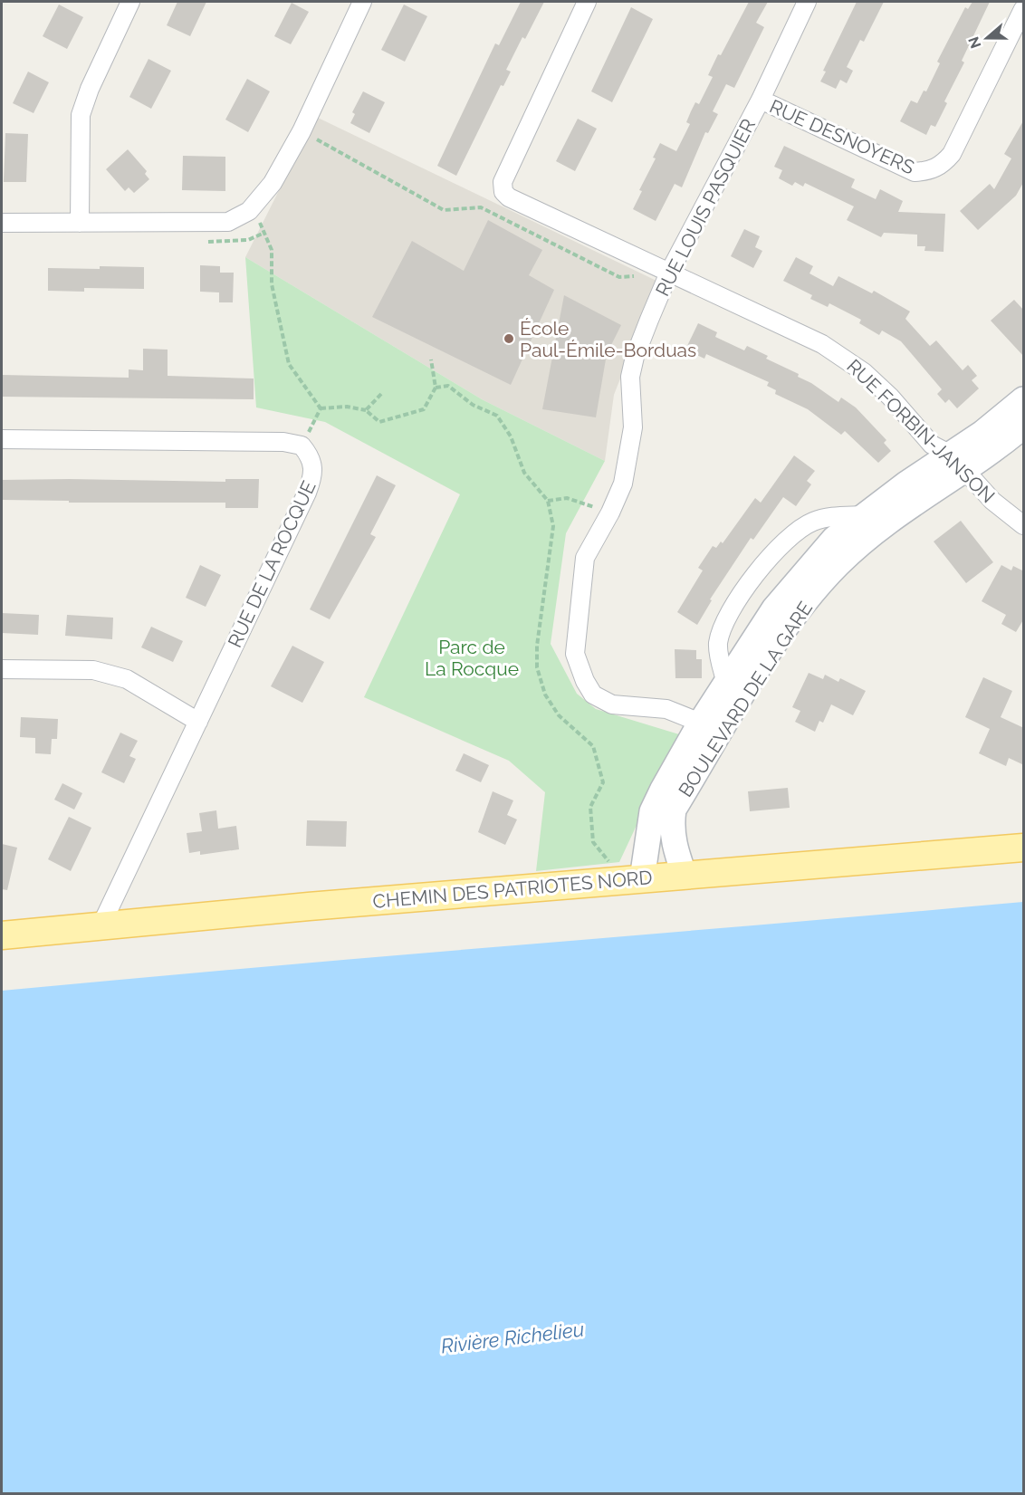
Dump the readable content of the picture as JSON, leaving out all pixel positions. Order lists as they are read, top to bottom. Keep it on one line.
{"streets":{"main road":["CHEMIN DES PATRIOTES NORD"],"street":["RUE DESNOYERS","RUE LOUIS PASQUIER","RUE FORBIN-JANSON","RUE DE LA ROCQUE","BOULEVARD DE LA GARE"]},"crossings":[["RUE DESNOYERS","RUE LOUIS PASQUIER"],["RUE LOUIS PASQUIER","RUE FORBIN-JANSON"],["RUE LOUIS PASQUIER","BOULEVARD DE LA GARE"],["RUE FORBIN-JANSON","BOULEVARD DE LA GARE"],["RUE DE LA ROCQUE","CHEMIN DES PATRIOTES NORD"],["BOULEVARD DE LA GARE","CHEMIN DES PATRIOTES NORD"]],"water":["Rivière Richelieu"],"parks":["Parc de La Rocque"],"places":["École Paul-Émile-Borduas"],"north":"left"}
